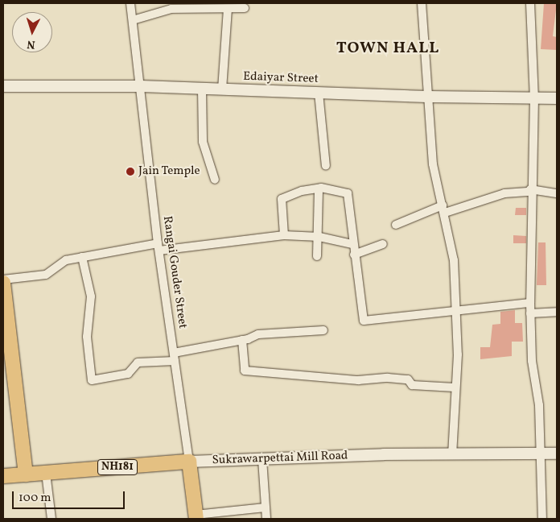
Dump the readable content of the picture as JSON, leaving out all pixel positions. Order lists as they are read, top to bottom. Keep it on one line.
{"streets":{"highway":["Sukrawarpettai Mill Road","NH181"],"street":["Edaiyar Street","Rangai Gouder Street"]},"crossings":[["Edaiyar Street","Rangai Gouder Street"],["Rangai Gouder Street","Sukrawarpettai Mill Road"]],"districts":["TOWN HALL"],"places":["Jain Temple"],"scale_bar":"100 m","north":"bottom"}
